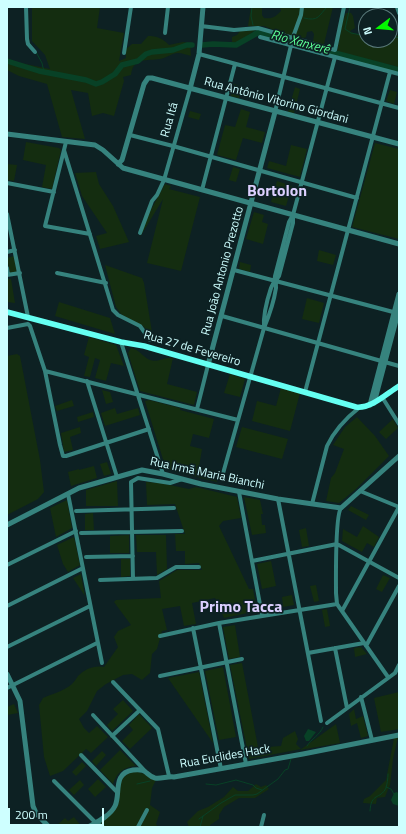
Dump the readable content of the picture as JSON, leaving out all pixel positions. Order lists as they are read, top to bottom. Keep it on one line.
{"streets":{"main road":["Rua 27 de Fevereiro"],"street":["Rua Antônio Vitorino Giordani","Rua Itá","Rua João Antonio Prezotto","Rua Irmã Maria Bianchi","Rua Euclides Hack"]},"crossings":[["Rua Antônio Vitorino Giordani","Rua Itá"],["Rua Antônio Vitorino Giordani","Rua João Antonio Prezotto"],["Rua João Antonio Prezotto","Rua 27 de Fevereiro"]],"districts":["Bortolon","Primo Tacca"],"water":["Rio Xanxerê"],"scale_bar":"200 m","north":"left"}
